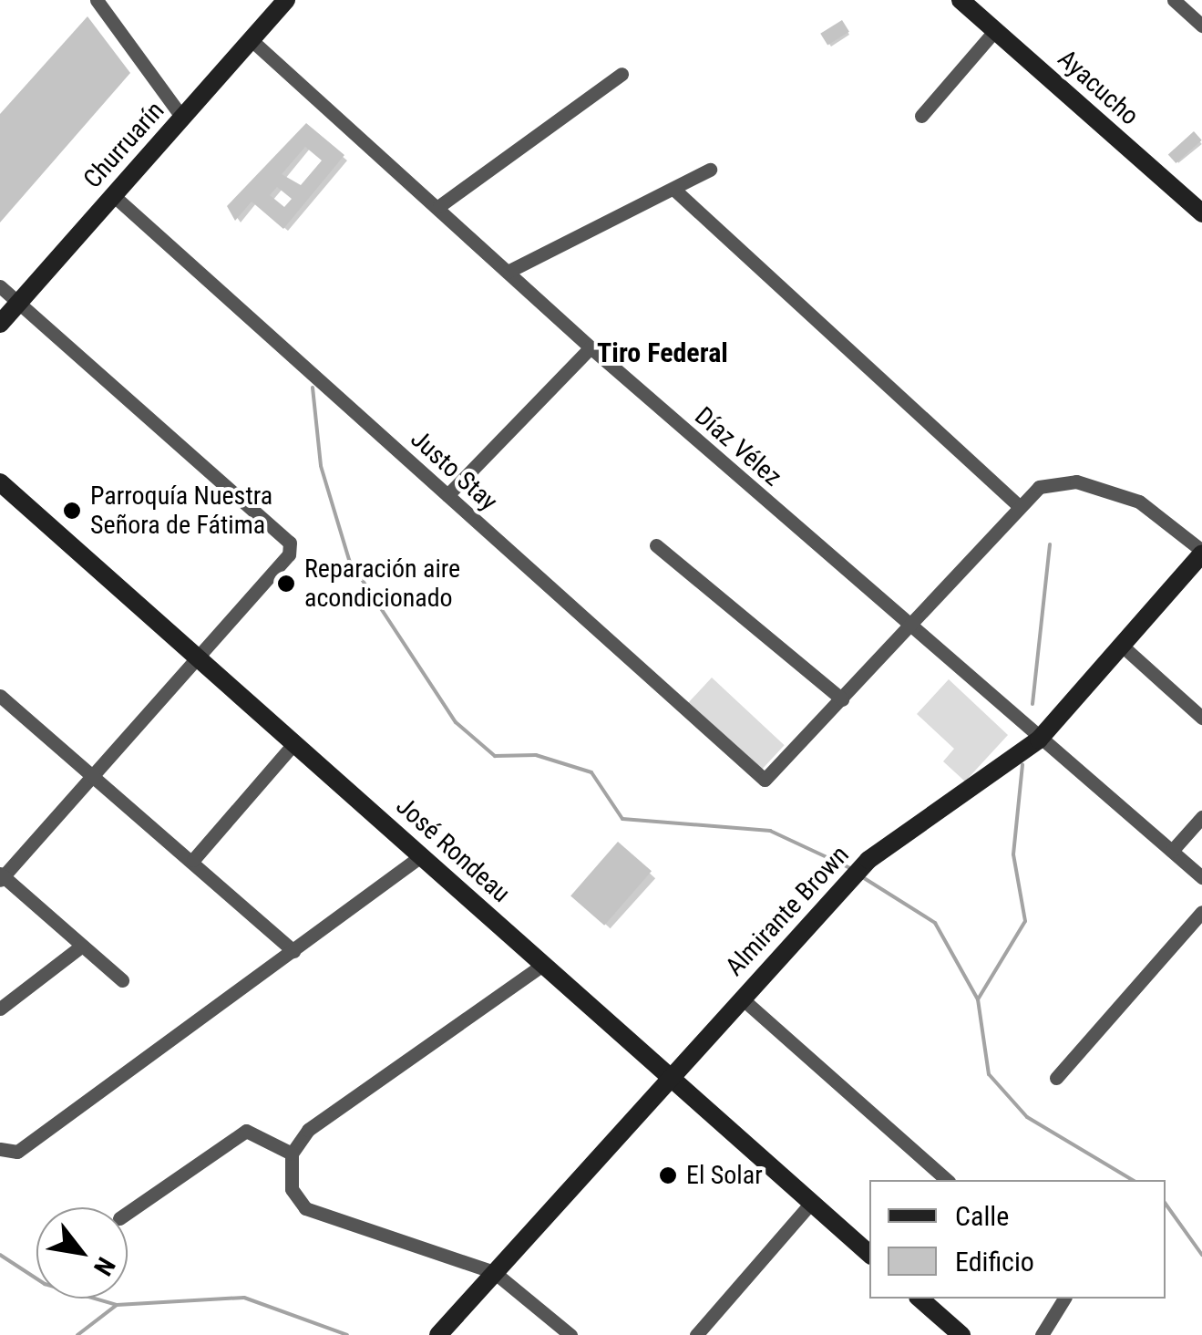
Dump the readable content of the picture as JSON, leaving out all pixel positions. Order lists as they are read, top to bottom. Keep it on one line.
{"streets":{"street":["Ayacucho","Churruarín","Díaz Vélez","Justo Stay","José Rondeau","Almirante Brown"]},"crossings":[["Churruarín","Díaz Vélez"],["Churruarín","Justo Stay"],["Díaz Vélez","Almirante Brown"],["José Rondeau","Almirante Brown"]],"districts":["Tiro Federal"],"places":["Parroquía Nuestra Señora de Fátima","Reparación aire acondicionado","El Solar"],"legend":["Calle","Edificio"],"north":"bottom right"}
